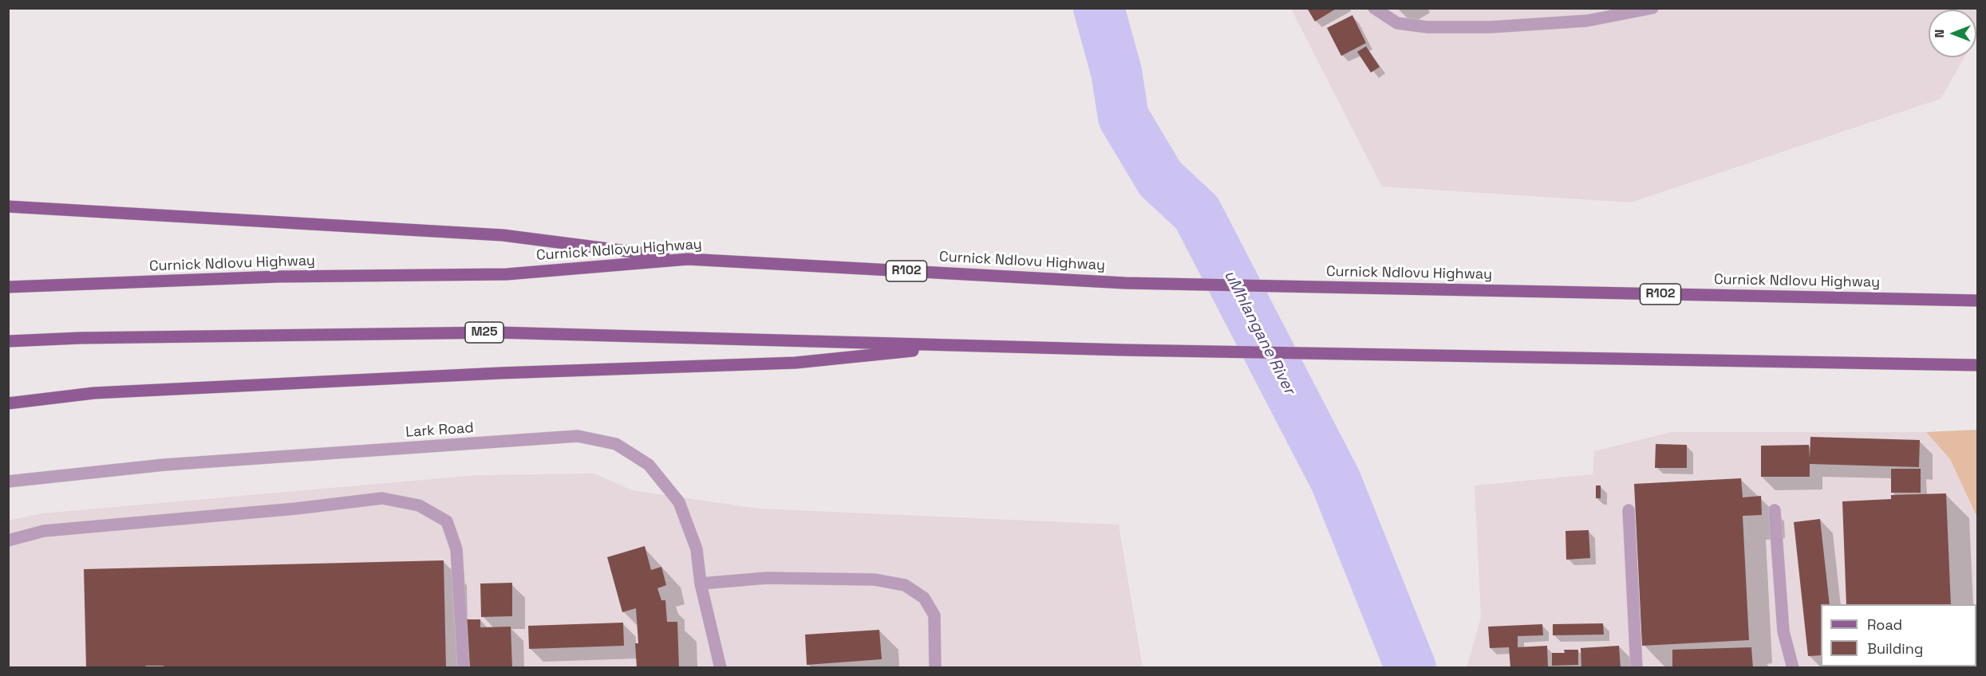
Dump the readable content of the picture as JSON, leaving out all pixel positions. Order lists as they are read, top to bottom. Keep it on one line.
{"streets":{"main road":["Curnick Ndlovu Highway","R102","M25"],"lane":["Lark Road"]},"water":["uMhlangane River"],"legend":["Road","Building"],"north":"left"}
